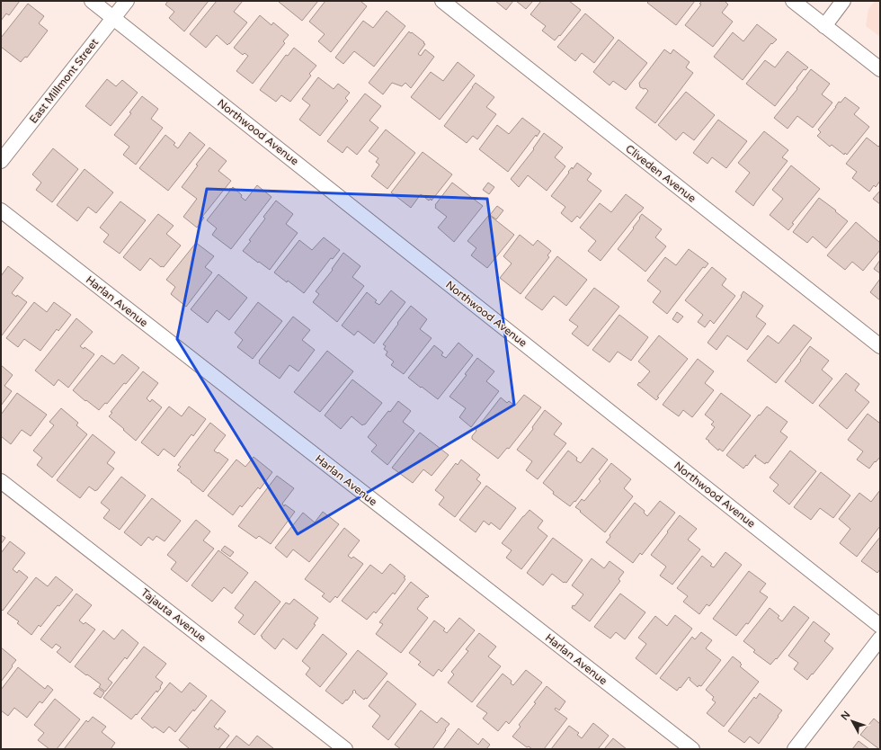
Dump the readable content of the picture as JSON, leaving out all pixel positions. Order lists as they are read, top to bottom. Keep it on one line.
{"streets":{"street":["East Millmont Street","Northwood Avenue","Cliveden Avenue","Harlan Avenue","Tajauta Avenue"]},"crossings":[["East Millmont Street","Northwood Avenue"]],"north":"top left"}
